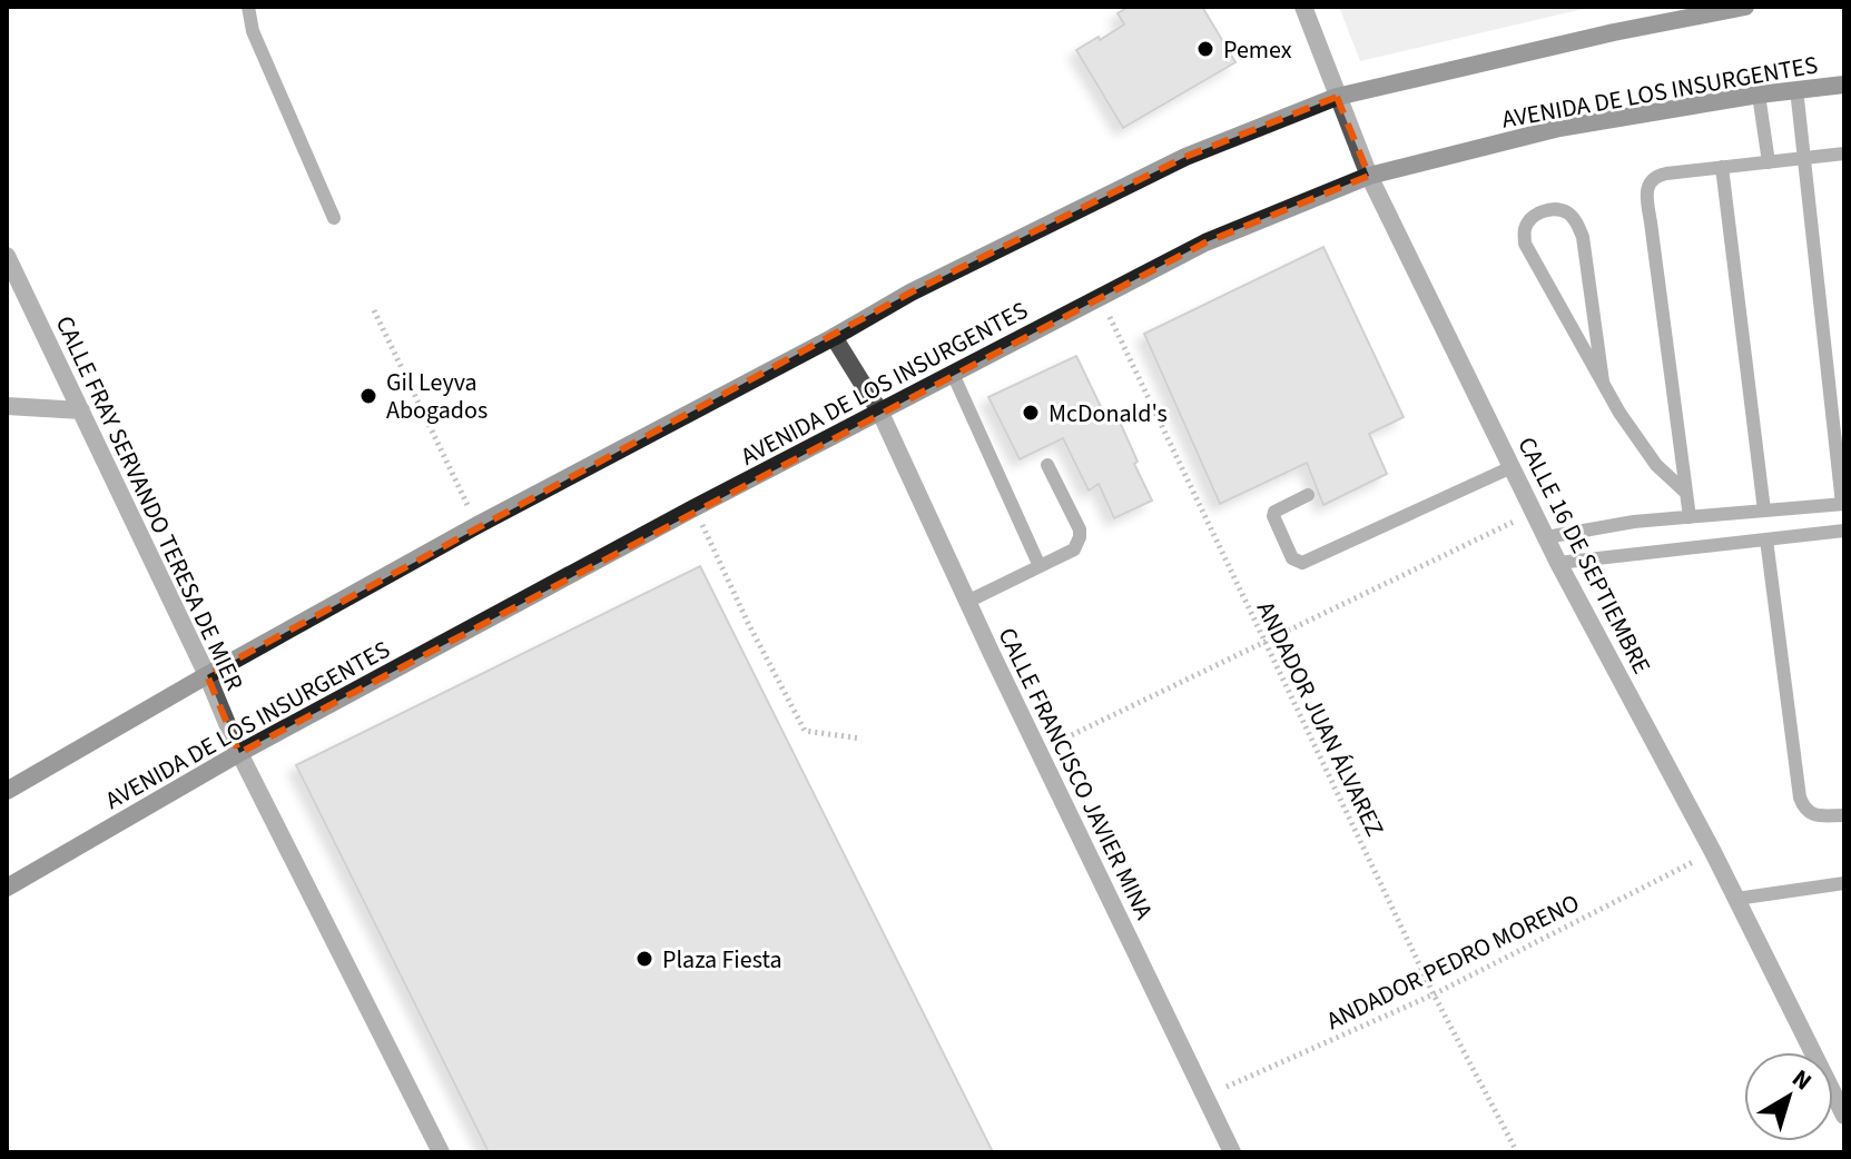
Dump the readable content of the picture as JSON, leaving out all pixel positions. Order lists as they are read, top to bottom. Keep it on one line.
{"streets":{"main road":["AVENIDA DE LOS INSURGENTES"],"street":["CALLE FRAY SERVANDO TERESA DE MIER","CALLE 16 DE SEPTIEMBRE","CALLE FRANCISCO JAVIER MINA"],"path":["ANDADOR JUAN ÁLVAREZ","ANDADOR PEDRO MORENO"]},"crossings":[["AVENIDA DE LOS INSURGENTES","CALLE FRAY SERVANDO TERESA DE MIER"],["AVENIDA DE LOS INSURGENTES","CALLE 16 DE SEPTIEMBRE"],["AVENIDA DE LOS INSURGENTES","ANDADOR JUAN ÁLVAREZ"],["AVENIDA DE LOS INSURGENTES","CALLE FRANCISCO JAVIER MINA"],["CALLE 16 DE SEPTIEMBRE","ANDADOR PEDRO MORENO"],["ANDADOR JUAN ÁLVAREZ","ANDADOR PEDRO MORENO"],["CALLE FRANCISCO JAVIER MINA","ANDADOR PEDRO MORENO"]],"places":["Pemex","Gil Leyva Abogados","McDonald's","Plaza Fiesta"],"north":"top right"}
